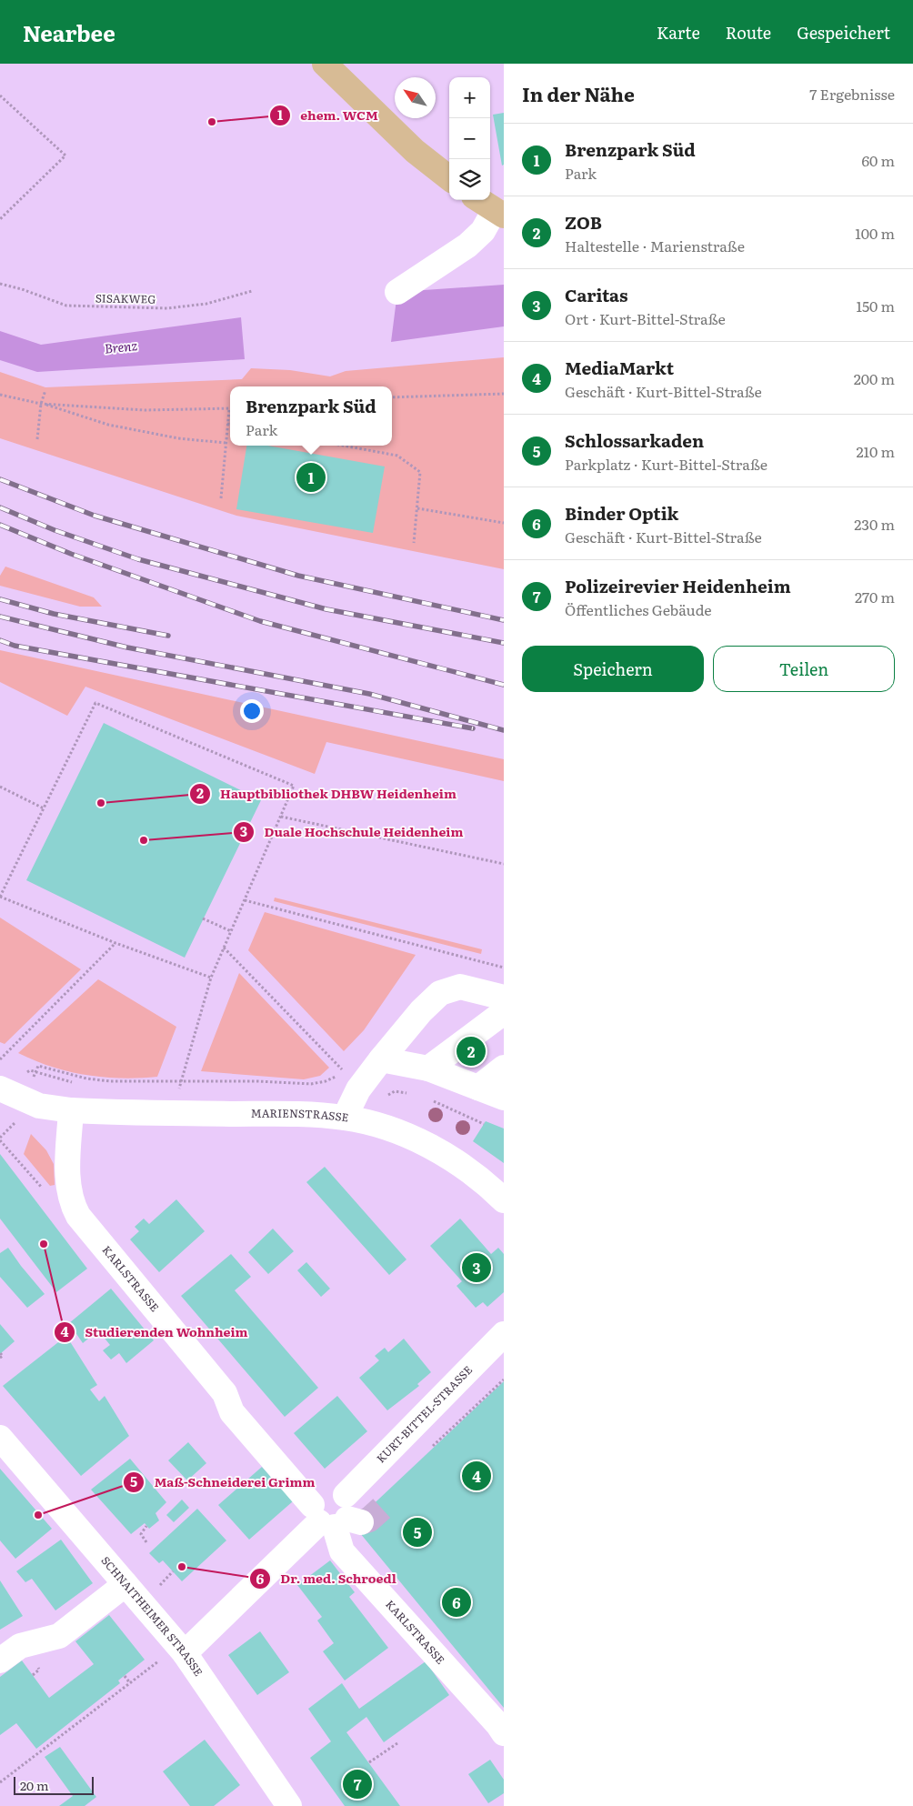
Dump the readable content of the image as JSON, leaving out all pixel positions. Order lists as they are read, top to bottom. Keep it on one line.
{"streets":{"street":["MARIENSTRASSE","KARLSTRASSE","KURT-BITTEL-STRASSE","SCHNAITHEIMER STRASSE"],"path":["SISAKWEG"]},"crossings":[["MARIENSTRASSE","KARLSTRASSE"],["KARLSTRASSE","KURT-BITTEL-STRASSE"],["KURT-BITTEL-STRASSE","SCHNAITHEIMER STRASSE"]],"water":["Brenz"],"places":["ehem. WCM","Hauptbibliothek DHBW Heidenheim","Duale Hochschule Heidenheim","Studierenden Wohnheim","Maß-Schneiderei Grimm","Dr. med. Schroedl"],"scale_bar":"20 m","north":"top left","page":{"header":"Nearbee","nav":["Karte","Route","Gespeichert"],"heading":["In der Nähe","7 Ergebnisse"],"map_buttons":["+","−"],"list":[{"mark":"1","name":"Brenzpark Süd","note":"Park","value":"60 m"},{"mark":"2","name":"ZOB","note":"Haltestelle · Marienstraße","value":"100 m"},{"mark":"3","name":"Caritas","note":"Ort · Kurt-Bittel-Straße","value":"150 m"},{"mark":"4","name":"MediaMarkt","note":"Geschäft · Kurt-Bittel-Straße","value":"200 m"},{"mark":"5","name":"Schlossarkaden","note":"Parkplatz · Kurt-Bittel-Straße","value":"210 m"},{"mark":"6","name":"Binder Optik","note":"Geschäft · Kurt-Bittel-Straße","value":"230 m"},{"mark":"7","name":"Polizeirevier Heidenheim","note":"Öffentliches Gebäude","value":"270 m"}],"popup":["Brenzpark Süd","Park"],"pins":["1","2","3","4","5","6","7"],"buttons":["Speichern","Teilen"],"scale":"20 m"}}
